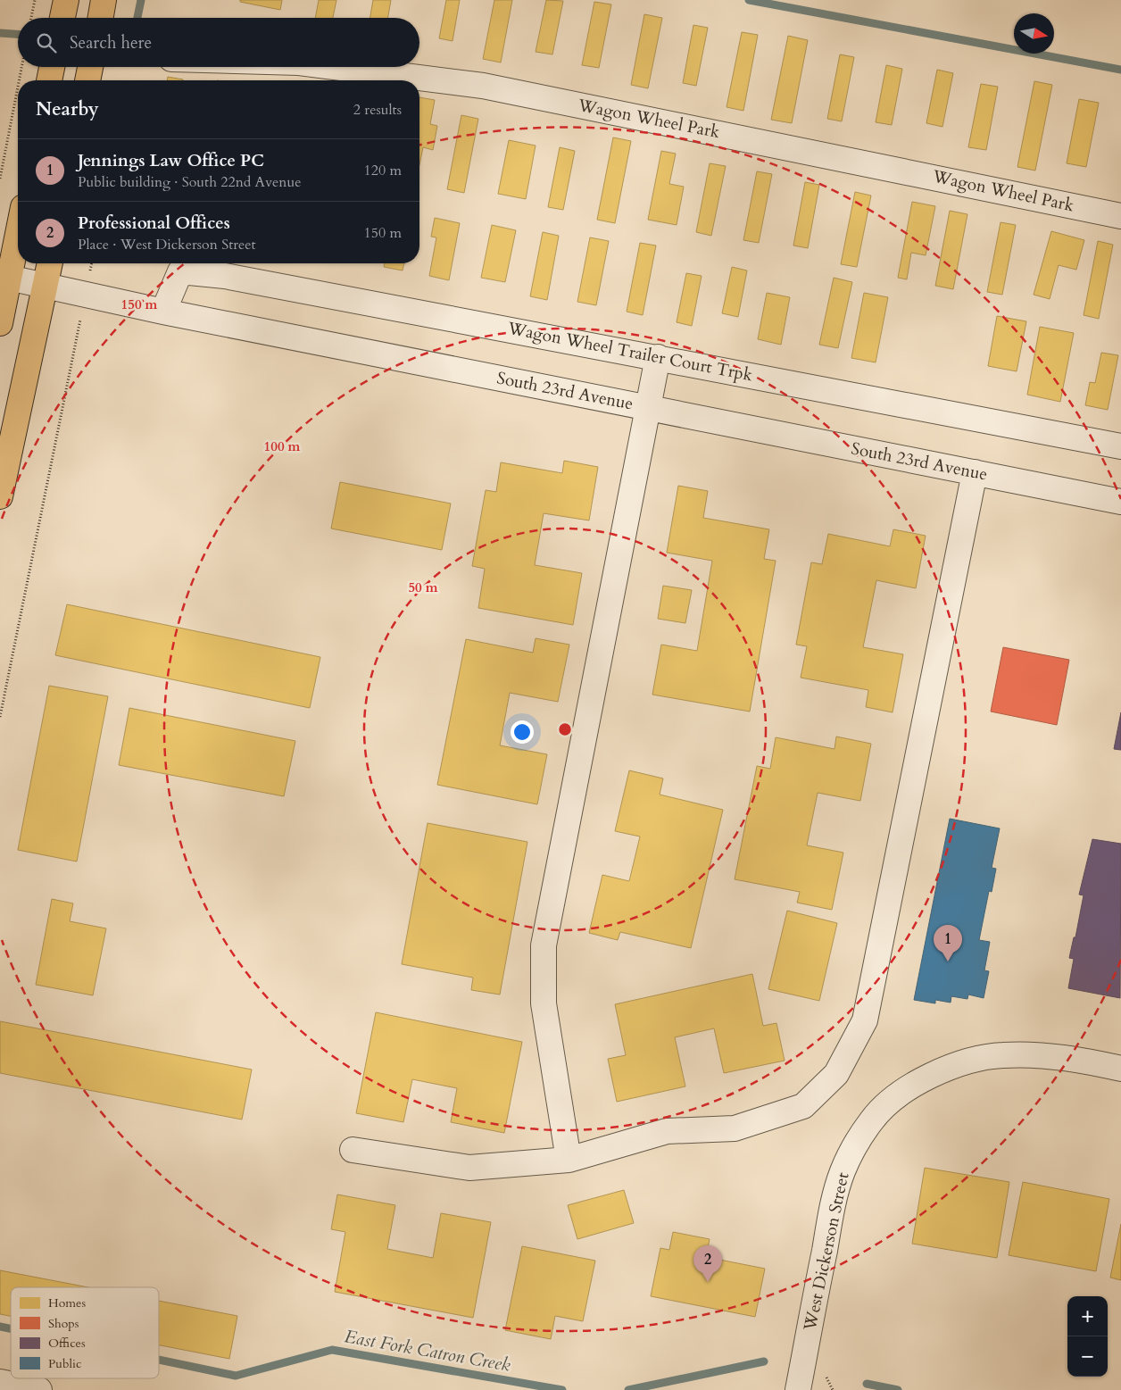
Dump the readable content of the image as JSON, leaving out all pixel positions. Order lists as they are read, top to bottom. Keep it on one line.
{"streets":{"street":["Wagon Wheel Park","Wagon Wheel Trailer Court Trpk","South 23rd Avenue","West Dickerson Street"]},"crossings":[["Wagon Wheel Trailer Court Trpk","South 23rd Avenue"]],"water":["East Fork Catron Creek"],"legend":["Homes","Shops","Offices","Public"],"north":"right","page":{"search":"Search here","heading":["Nearby","2 results"],"list":[{"mark":"1","name":"Jennings Law Office PC","note":"Public building · South 22nd Avenue","value":"120 m"},{"mark":"2","name":"Professional Offices","note":"Place · West Dickerson Street","value":"150 m"}],"pins":["1","2"],"map_buttons":["+","−"]},"rings":["150 m","100 m","50 m"]}
